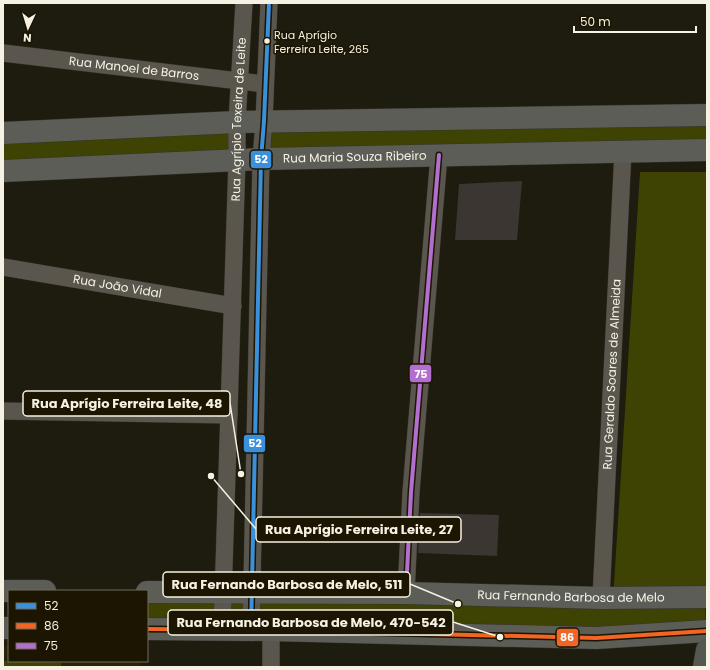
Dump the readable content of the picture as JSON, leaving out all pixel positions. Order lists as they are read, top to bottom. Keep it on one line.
{"streets":{"street":["Rua Manoel de Barros","Rua Agrípio Texeira de Leite","Rua Maria Souza Ribeiro","Rua João Vidal","Rua Geraldo Soares de Almeida","Rua Fernando Barbosa de Melo"]},"crossings":[["Rua Manoel de Barros","Rua Agrípio Texeira de Leite"],["Rua Agrípio Texeira de Leite","Rua Maria Souza Ribeiro"],["Rua Agrípio Texeira de Leite","Rua João Vidal"],["Rua Agrípio Texeira de Leite","Rua Fernando Barbosa de Melo"],["Rua Maria Souza Ribeiro","Rua Geraldo Soares de Almeida"],["Rua Geraldo Soares de Almeida","Rua Fernando Barbosa de Melo"]],"places":["Rua Aprígio Ferreira Leite, 265","Rua Aprígio Ferreira Leite, 48","Rua Aprígio Ferreira Leite, 27","Rua Fernando Barbosa de Melo, 511","Rua Fernando Barbosa de Melo, 470-542"],"lines":["transit line 52","transit line 75","transit line 86"],"legend":["52","86","75"],"scale_bar":"50 m","north":"bottom"}
